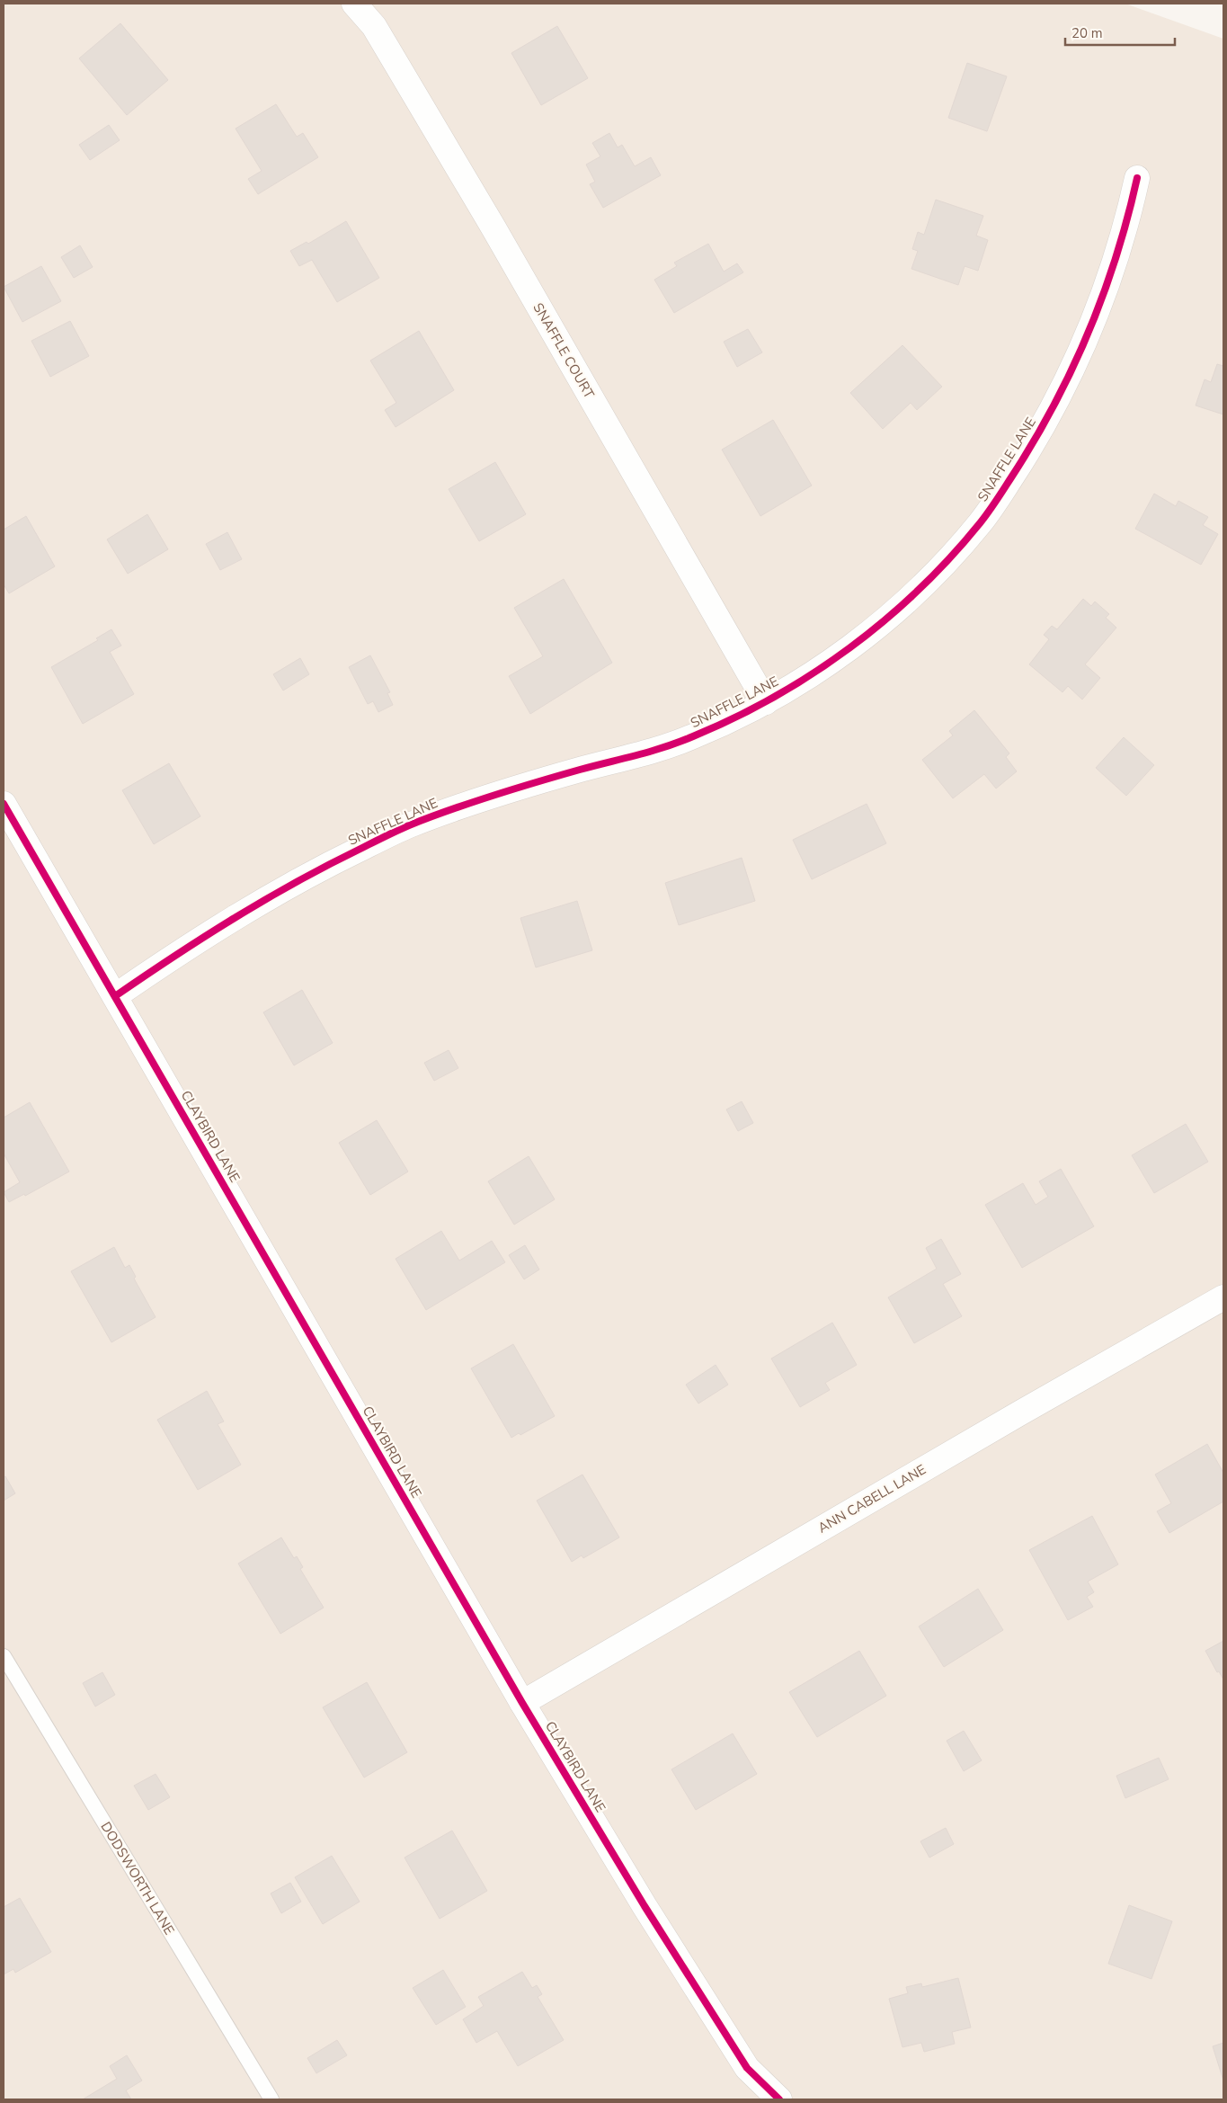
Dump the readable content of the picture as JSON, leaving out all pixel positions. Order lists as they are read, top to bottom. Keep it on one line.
{"streets":{"street":["SNAFFLE COURT","SNAFFLE LANE","CLAYBIRD LANE","ANN CABELL LANE"],"lane":["DODSWORTH LANE"]},"crossings":[["SNAFFLE COURT","SNAFFLE LANE"],["SNAFFLE LANE","CLAYBIRD LANE"],["CLAYBIRD LANE","ANN CABELL LANE"]],"scale_bar":"20 m"}
